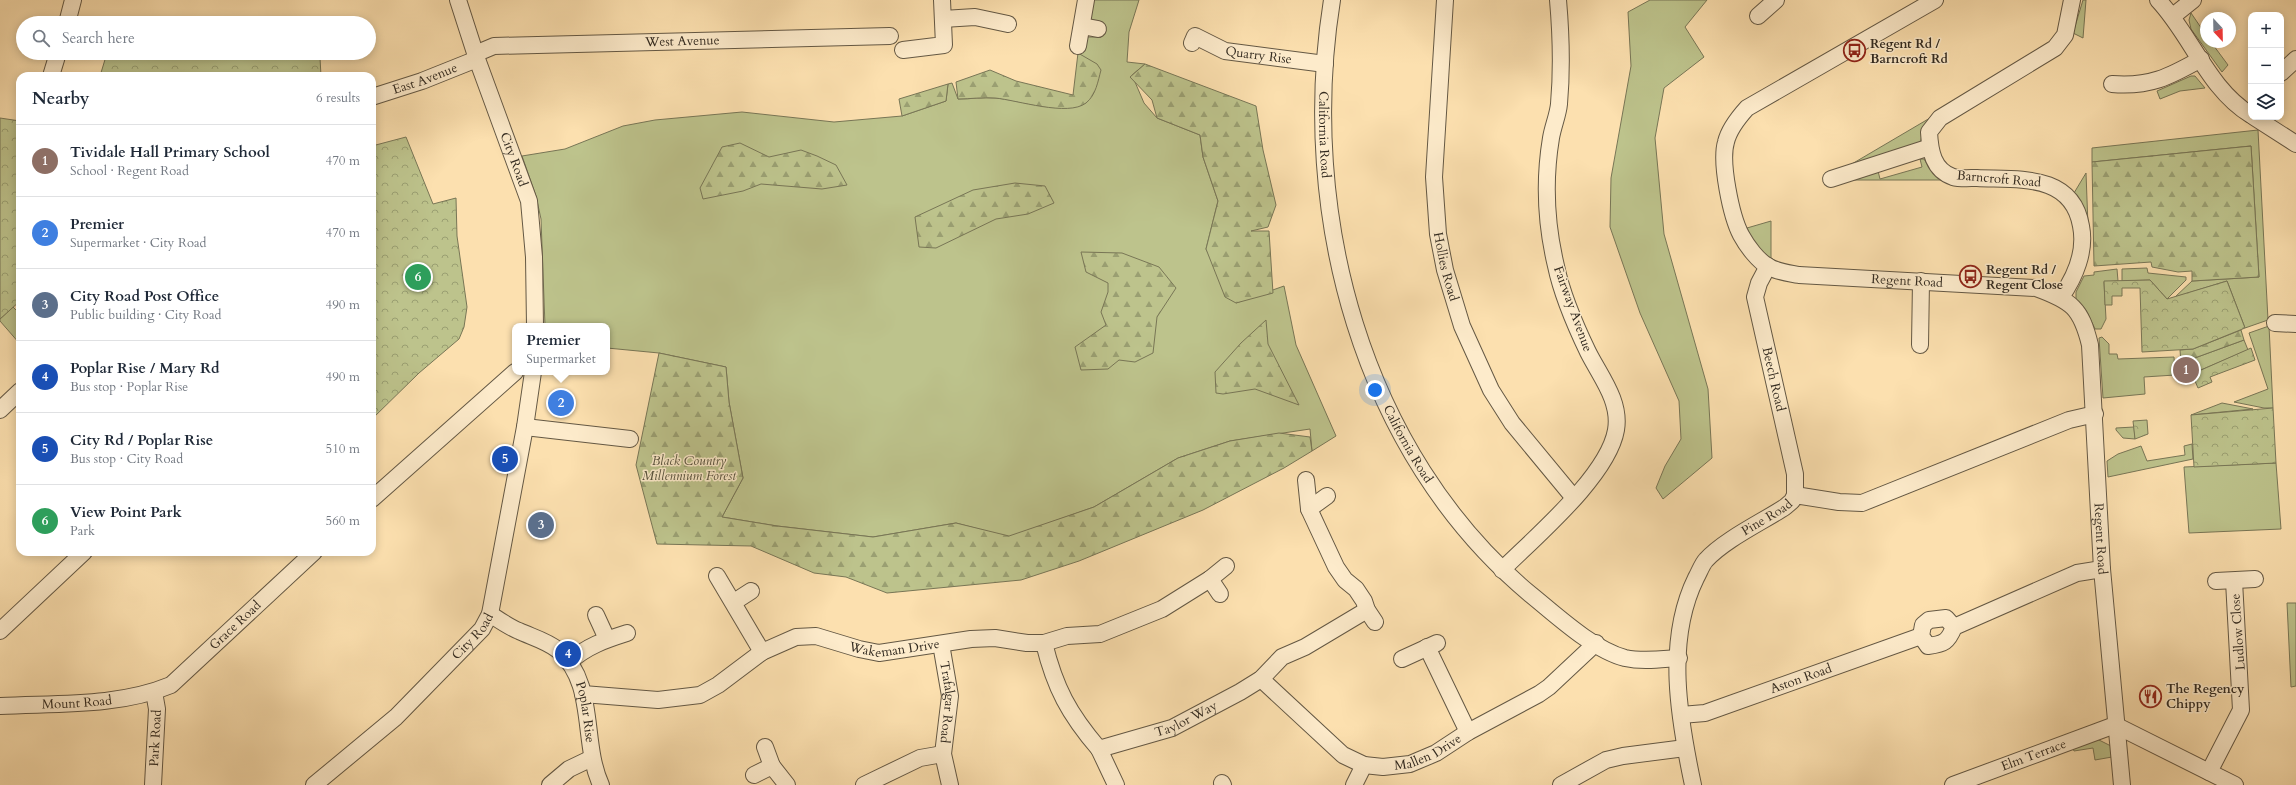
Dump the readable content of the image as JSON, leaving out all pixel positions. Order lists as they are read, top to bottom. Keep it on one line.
{"streets":{"street":["West Avenue","Quarry Rise","East Avenue","California Road","City Road","Barncroft Road","Hollies Road","Regent Road","Fairway Avenue","Beech Road","Pine Road","Grace Road","Ludlow Close","Wakeman Drive","Aston Road","Mount Road","Trafalgar Road","Poplar Rise","Taylor Way","Park Road","Mallen Drive","Elm Terrace"]},"crossings":[["West Avenue","East Avenue"],["West Avenue","City Road"],["Quarry Rise","California Road"],["East Avenue","City Road"],["California Road","Fairway Avenue"],["California Road","Pine Road"],["California Road","Mallen Drive"],["City Road","Poplar Rise"],["Barncroft Road","Regent Road"],["Hollies Road","Fairway Avenue"],["Regent Road","Beech Road"],["Regent Road","Pine Road"],["Regent Road","Aston Road"],["Regent Road","Elm Terrace"],["Beech Road","Pine Road"],["Pine Road","Aston Road"],["Grace Road","Mount Road"],["Grace Road","Park Road"],["Wakeman Drive","Trafalgar Road"],["Wakeman Drive","Poplar Rise"],["Mount Road","Park Road"],["Taylor Way","Mallen Drive"]],"parks":["Black Country Millennium Forest"],"places":{"bus stop":["Regent Rd / Barncroft Rd","Regent Rd / Regent Close"],"restaurant":["The Regency Chippy"]},"north":"bottom","page":{"map_buttons":["+","−"],"search":"Search here","heading":["Nearby","6 results"],"list":[{"mark":"1","name":"Tividale Hall Primary School","note":"School · Regent Road","value":"470 m"},{"mark":"2","name":"Premier","note":"Supermarket · City Road","value":"470 m"},{"mark":"3","name":"City Road Post Office","note":"Public building · City Road","value":"490 m"},{"mark":"4","name":"Poplar Rise / Mary Rd","note":"Bus stop · Poplar Rise","value":"490 m"},{"mark":"5","name":"City Rd / Poplar Rise","note":"Bus stop · City Road","value":"510 m"},{"mark":"6","name":"View Point Park","note":"Park","value":"560 m"}],"pins":["6","1","2","5","3","4"],"popup":["Premier","Supermarket"]}}
